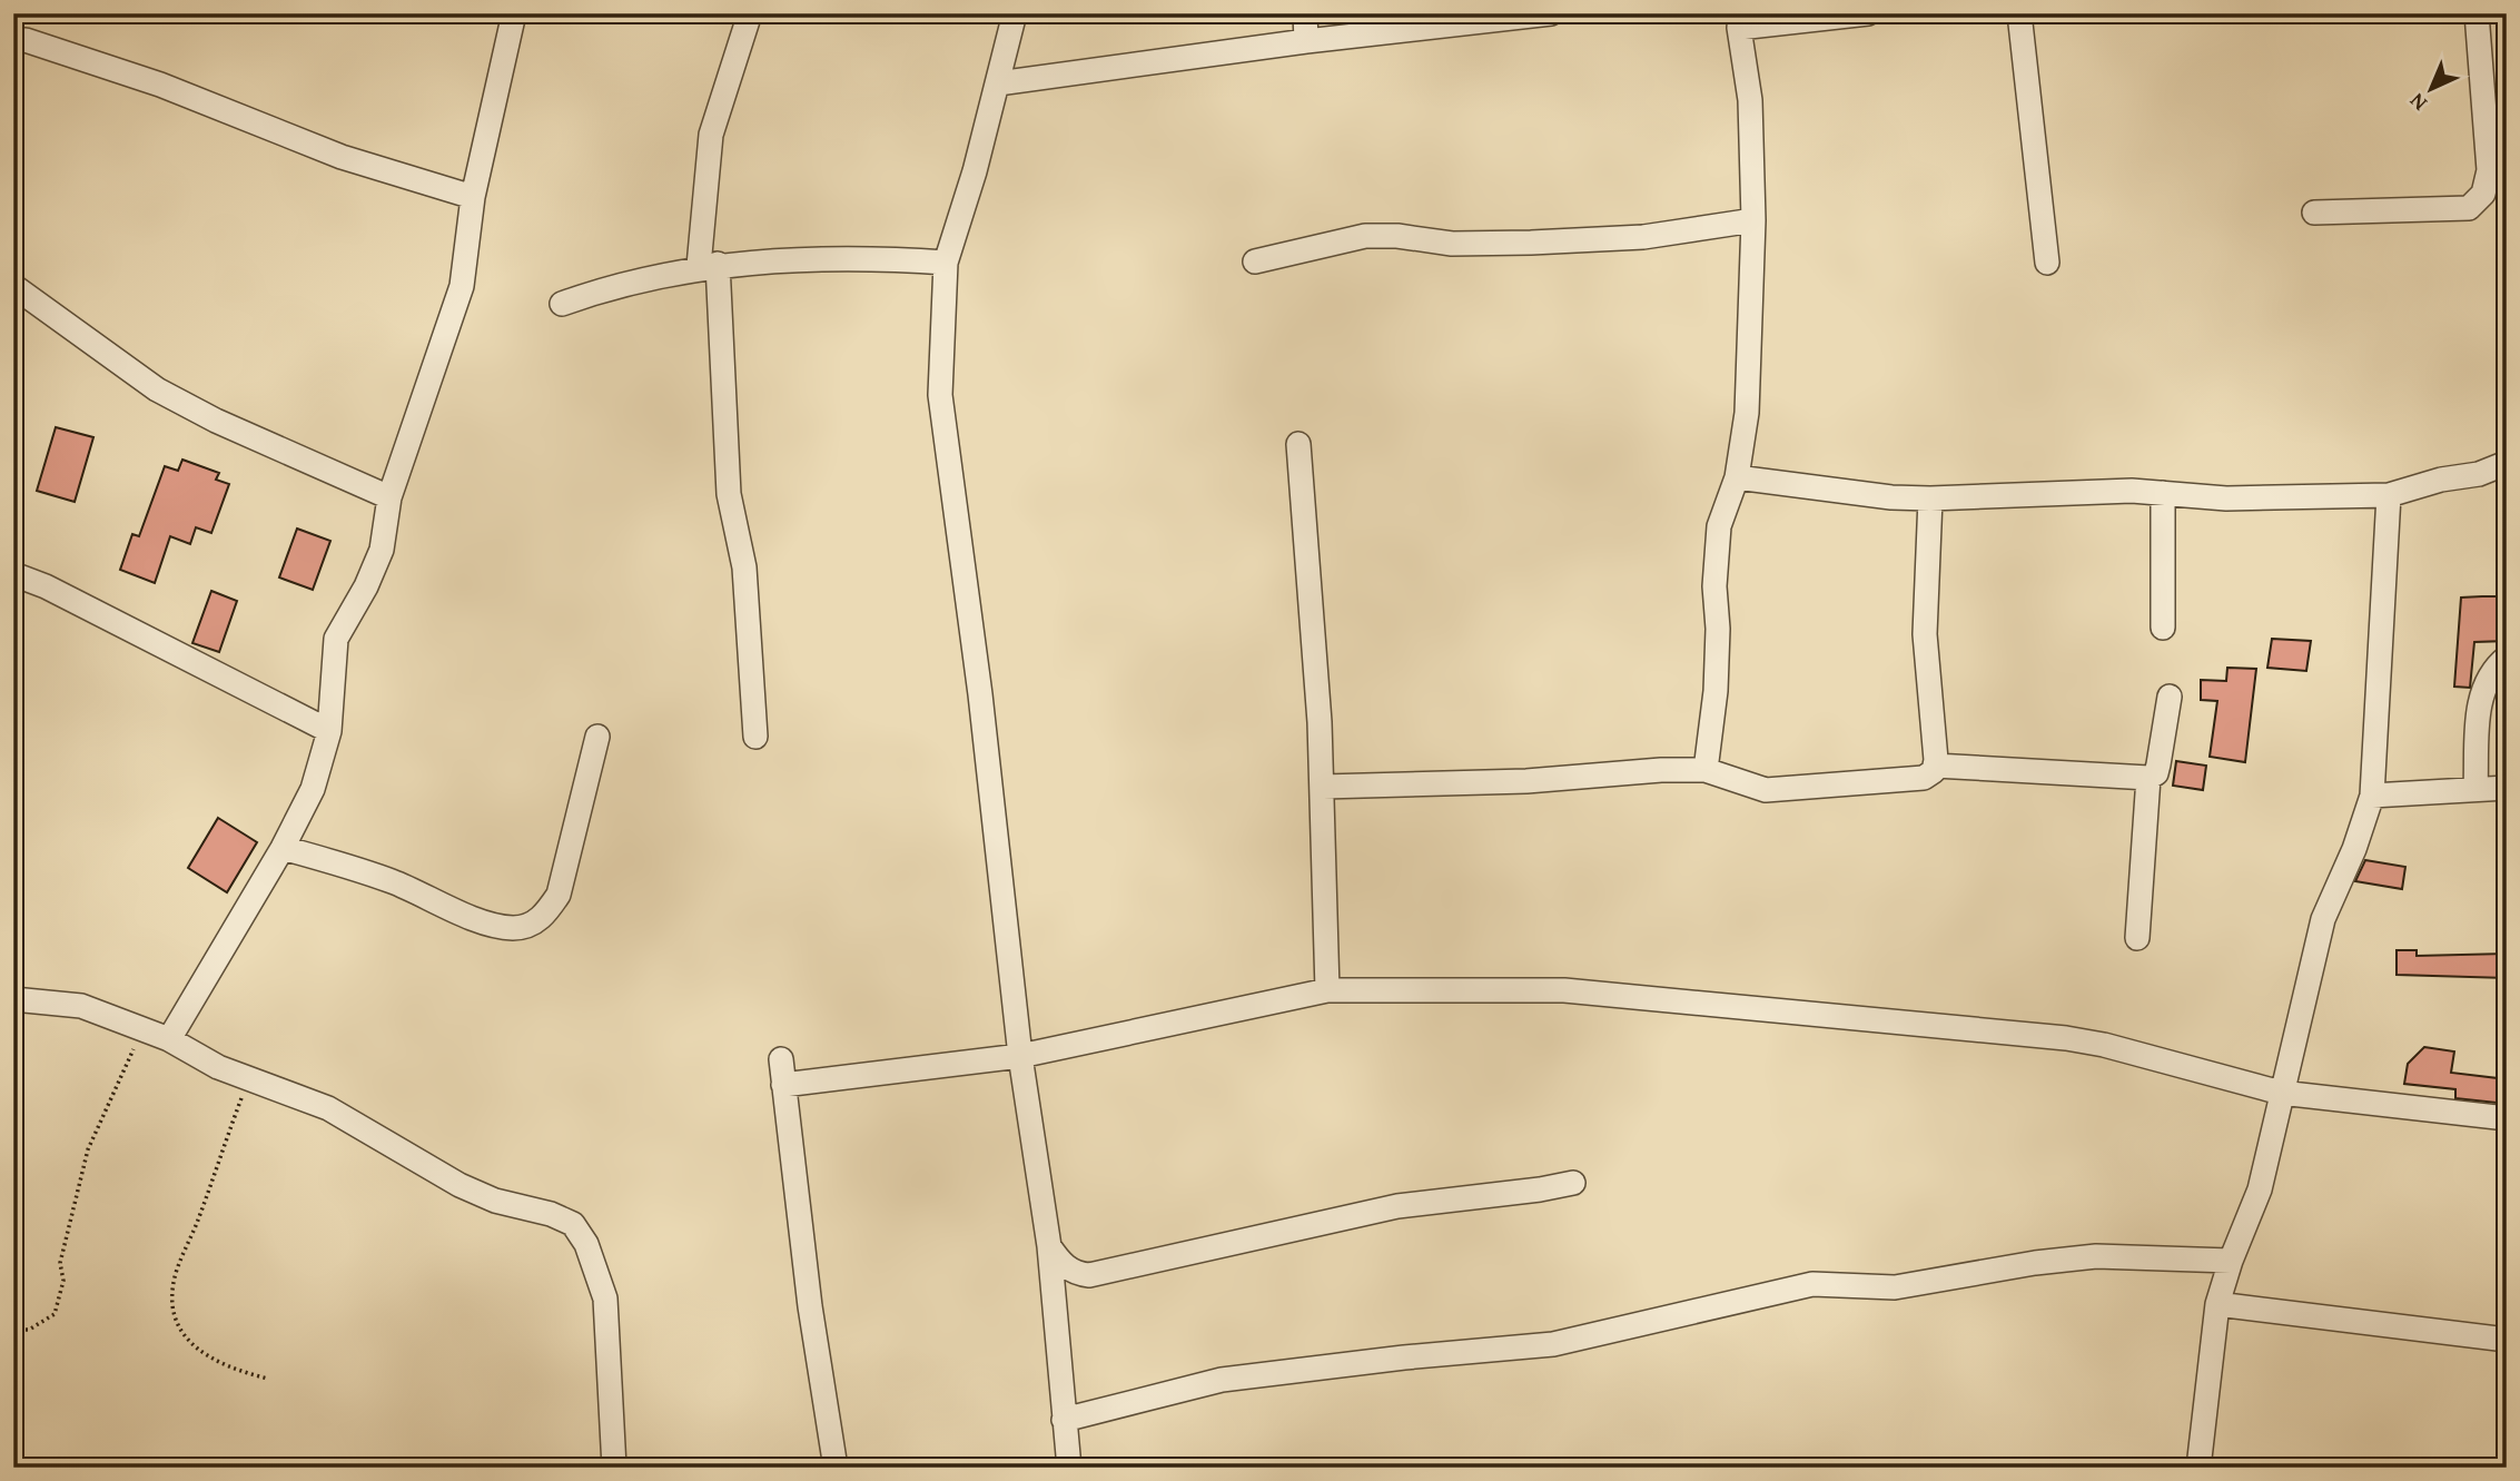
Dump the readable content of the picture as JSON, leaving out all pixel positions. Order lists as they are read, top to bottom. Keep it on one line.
{"north":"bottom left"}
